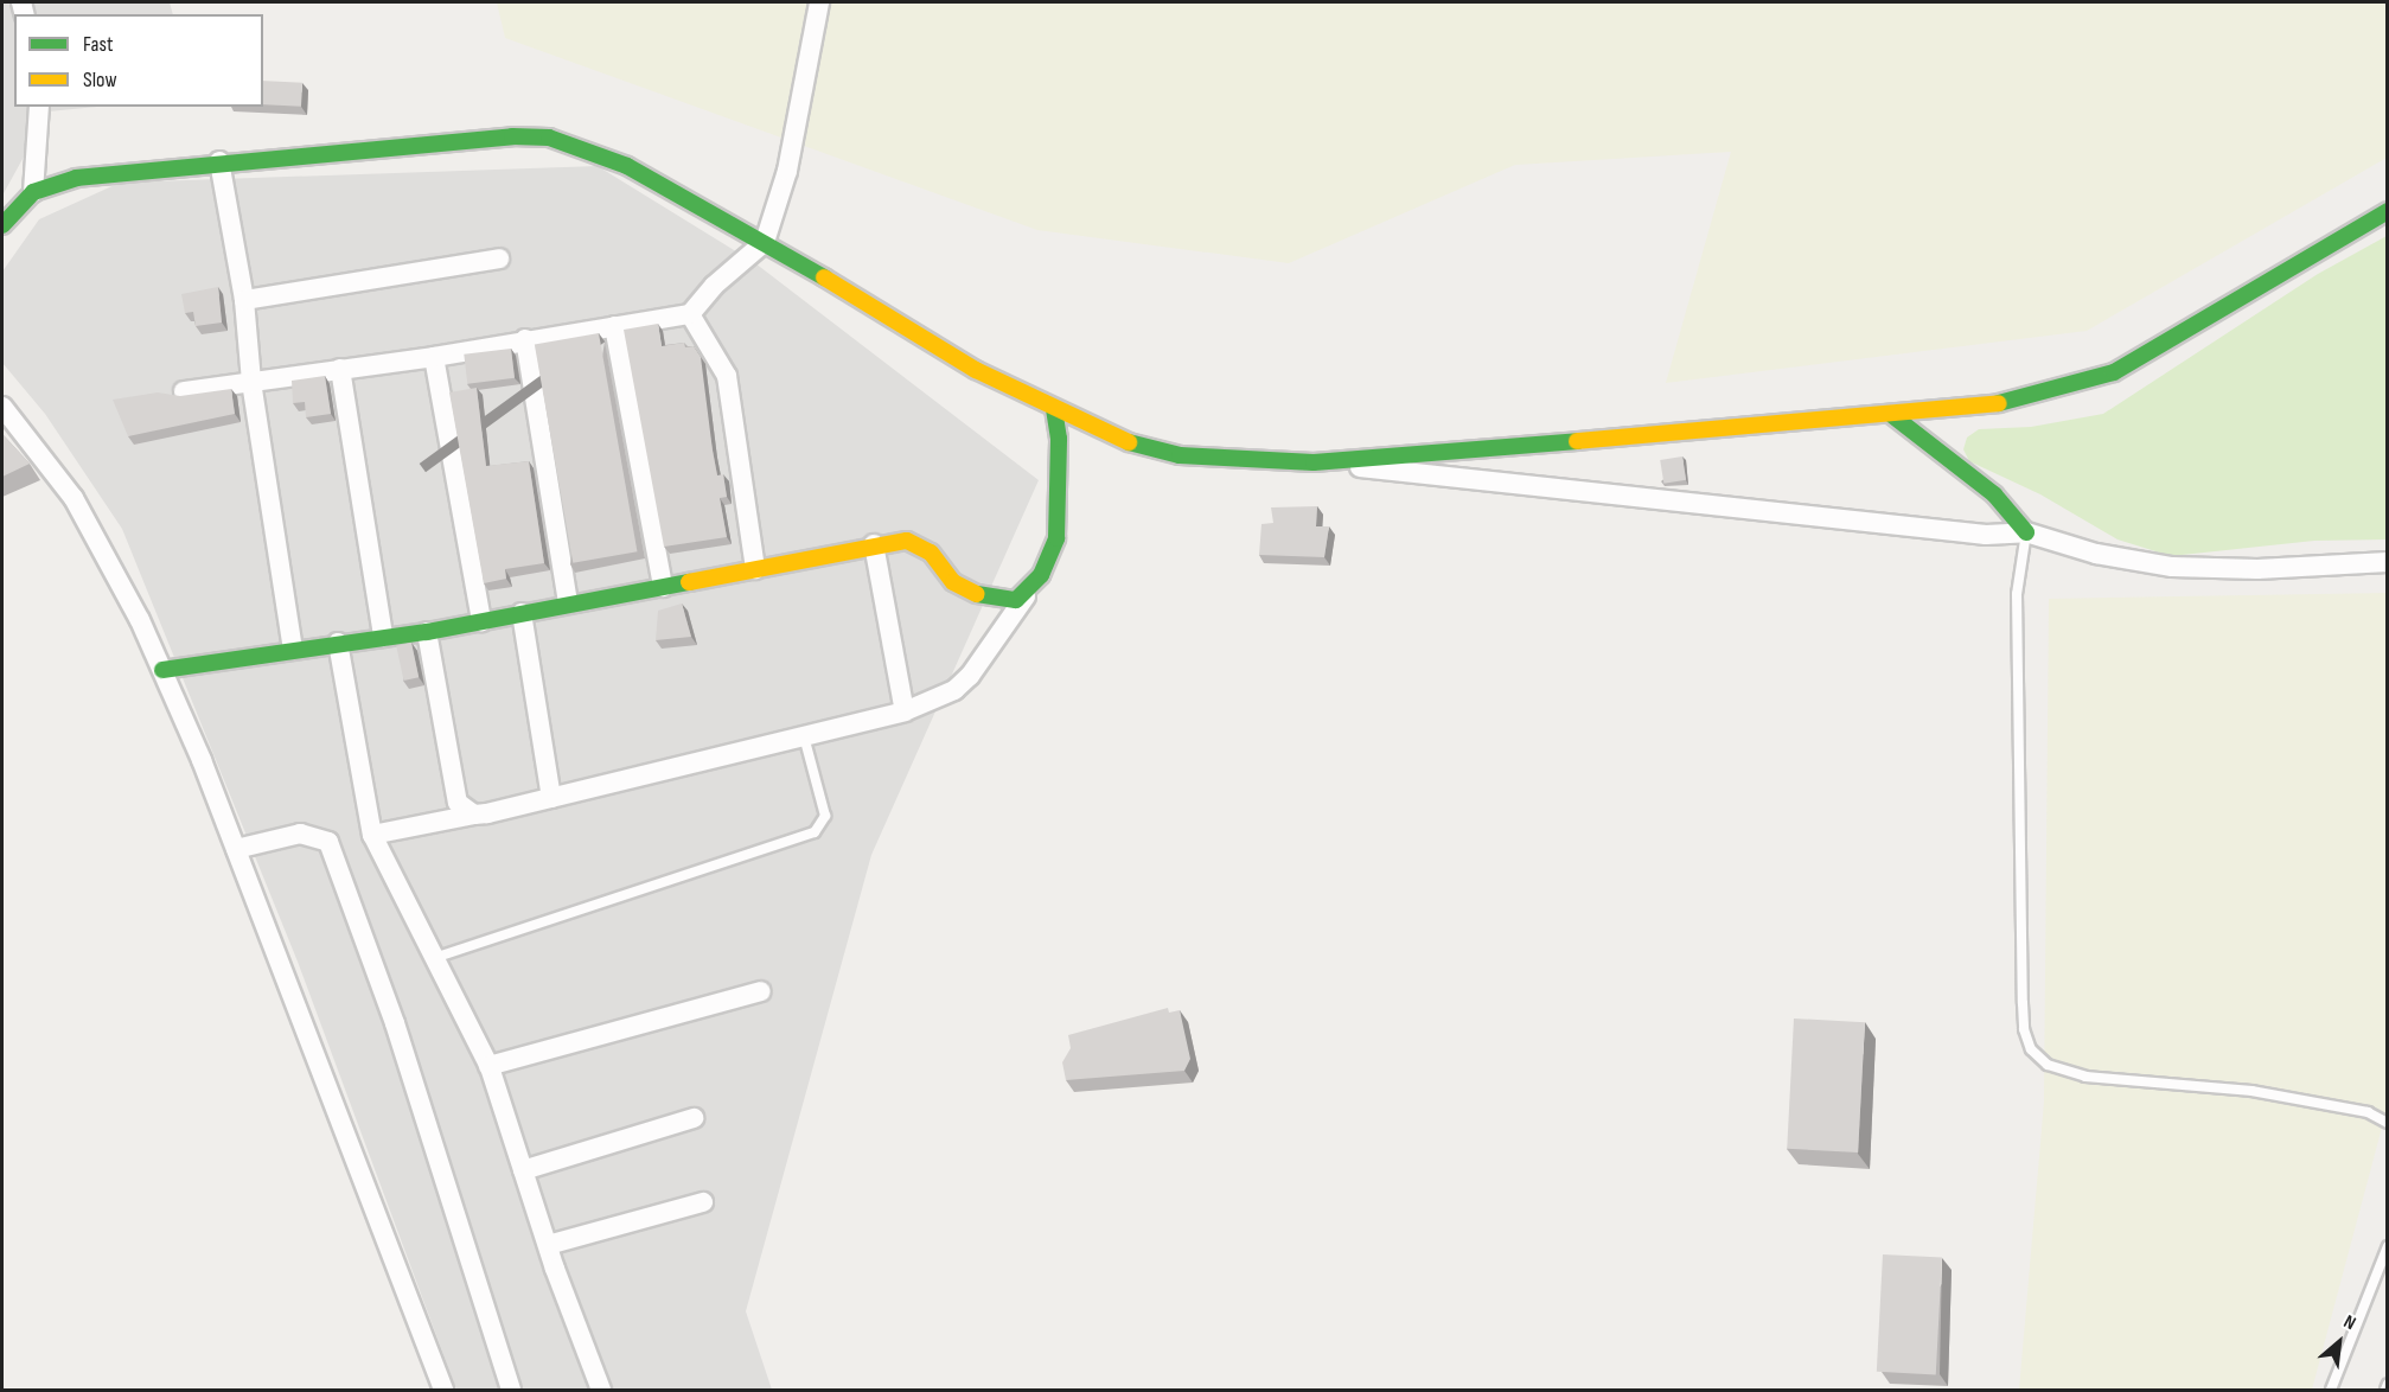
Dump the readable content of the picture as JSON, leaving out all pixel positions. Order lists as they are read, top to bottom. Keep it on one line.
{"legend":["Fast","Slow"],"north":"top right"}
